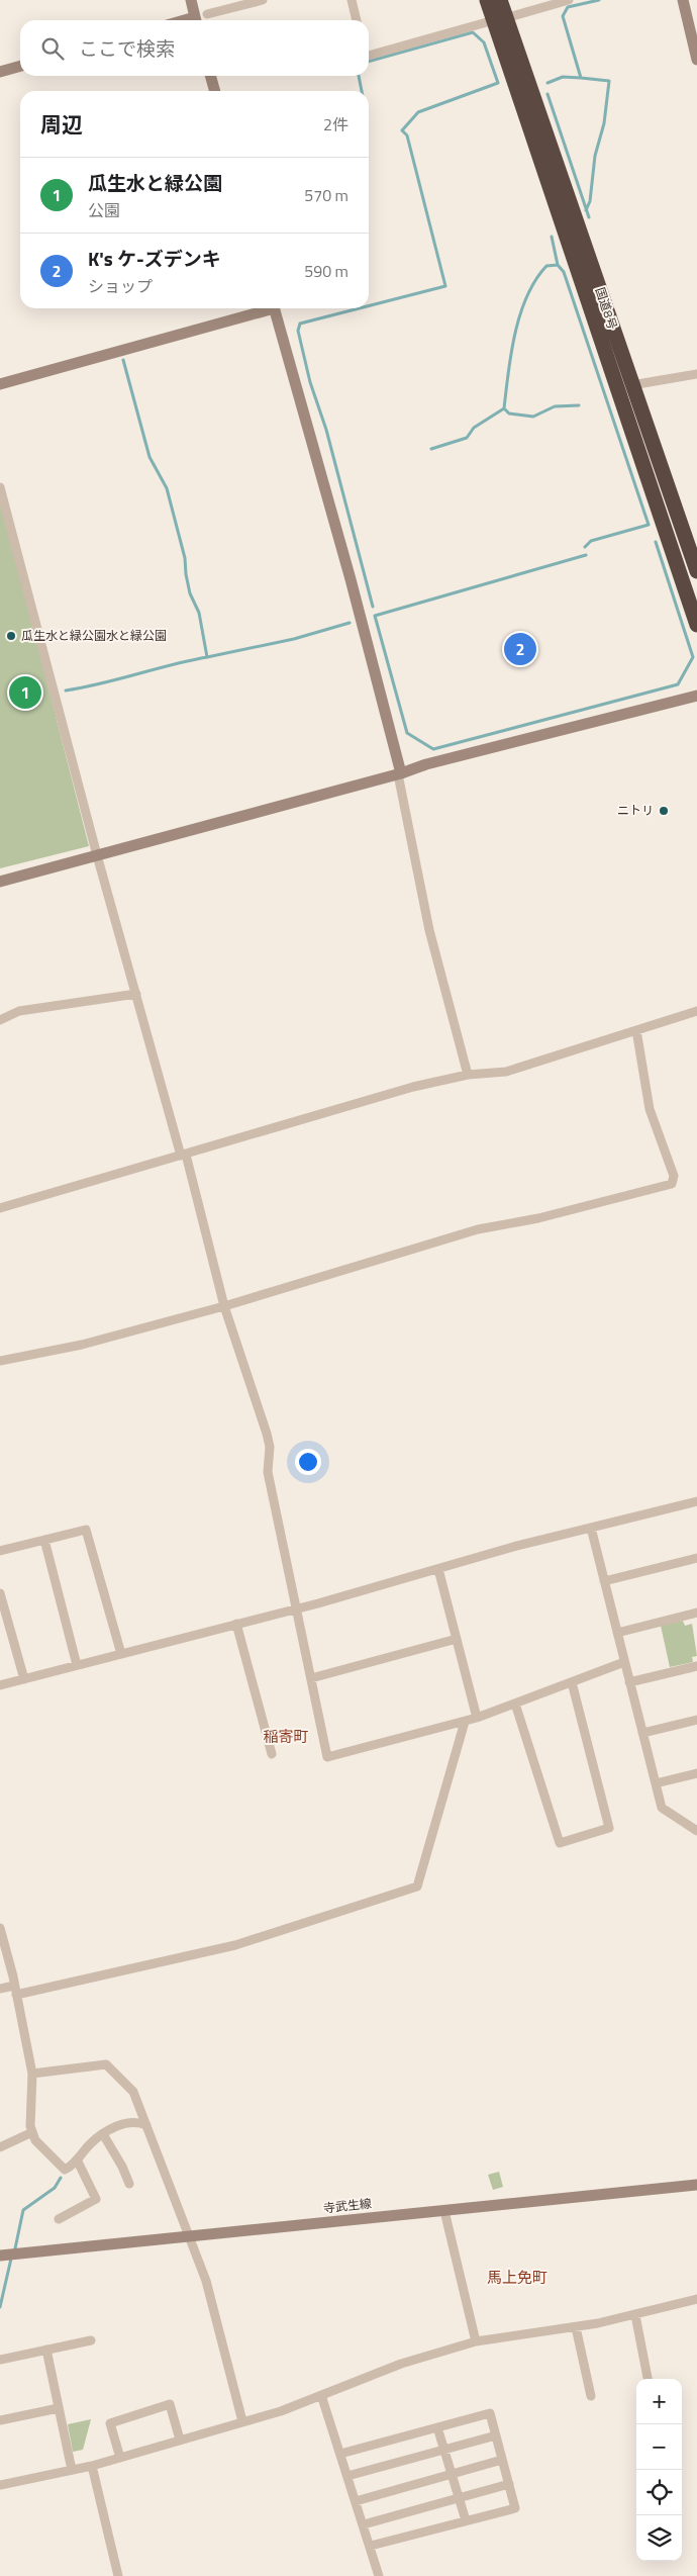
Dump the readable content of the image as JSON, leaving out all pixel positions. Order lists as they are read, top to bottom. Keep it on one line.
{"streets":{"highway":["国道8号"],"street":["寺武生線"]},"districts":["稲寄町","馬上免町"],"places":["瓜生水と緑公園水と緑公園","ニトリ"],"page":{"search":"ここで検索","heading":["周辺","2件"],"list":[{"mark":"1","name":"瓜生水と緑公園","note":"公園","value":"570 m"},{"mark":"2","name":"K's ケ-ズデンキ","note":"ショップ","value":"590 m"}],"pins":["2","1"],"map_buttons":["+","−"]}}
